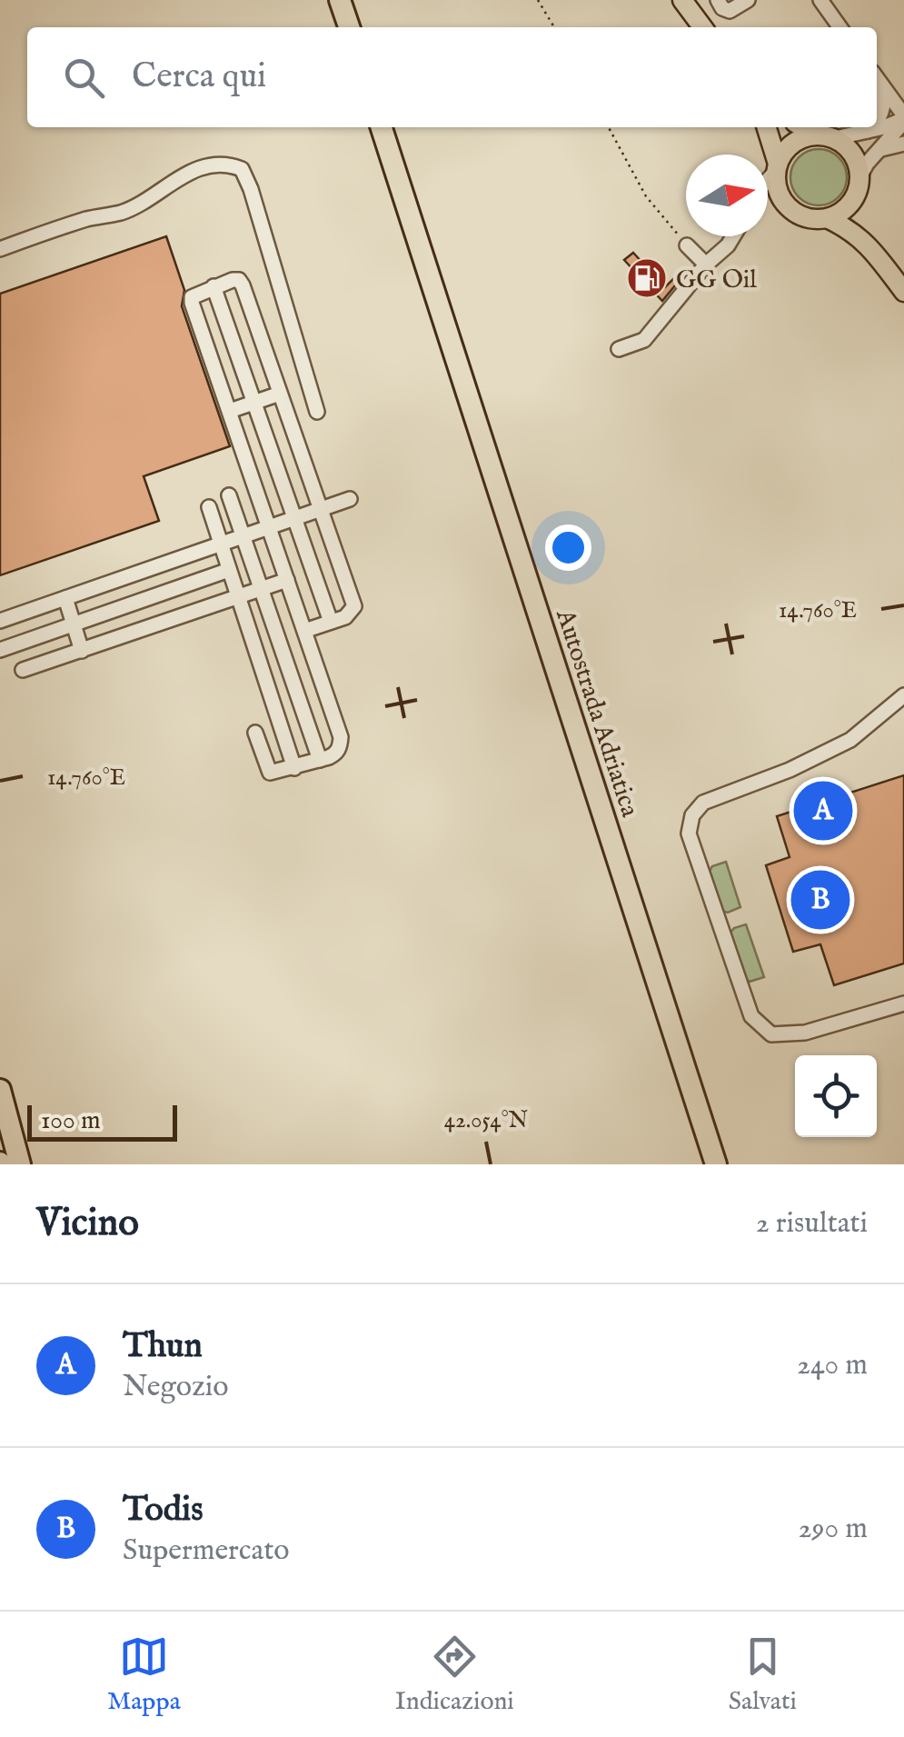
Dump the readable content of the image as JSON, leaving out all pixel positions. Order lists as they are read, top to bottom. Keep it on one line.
{"streets":{"highway":["Autostrada Adriatica"]},"places":{"fuel station":["GG Oil"]},"scale_bar":"100 m","north":"right","page":{"search":"Cerca qui","pins":["A","B"],"scale":"100 m","heading":["Vicino","2 risultati"],"list":[{"mark":"A","name":"Thun","note":"Negozio","value":"240 m"},{"mark":"B","name":"Todis","note":"Supermercato","value":"290 m"}],"nav":["Mappa","Indicazioni","Salvati"]},"coordinates":["14.760°E","42.054°N"]}
